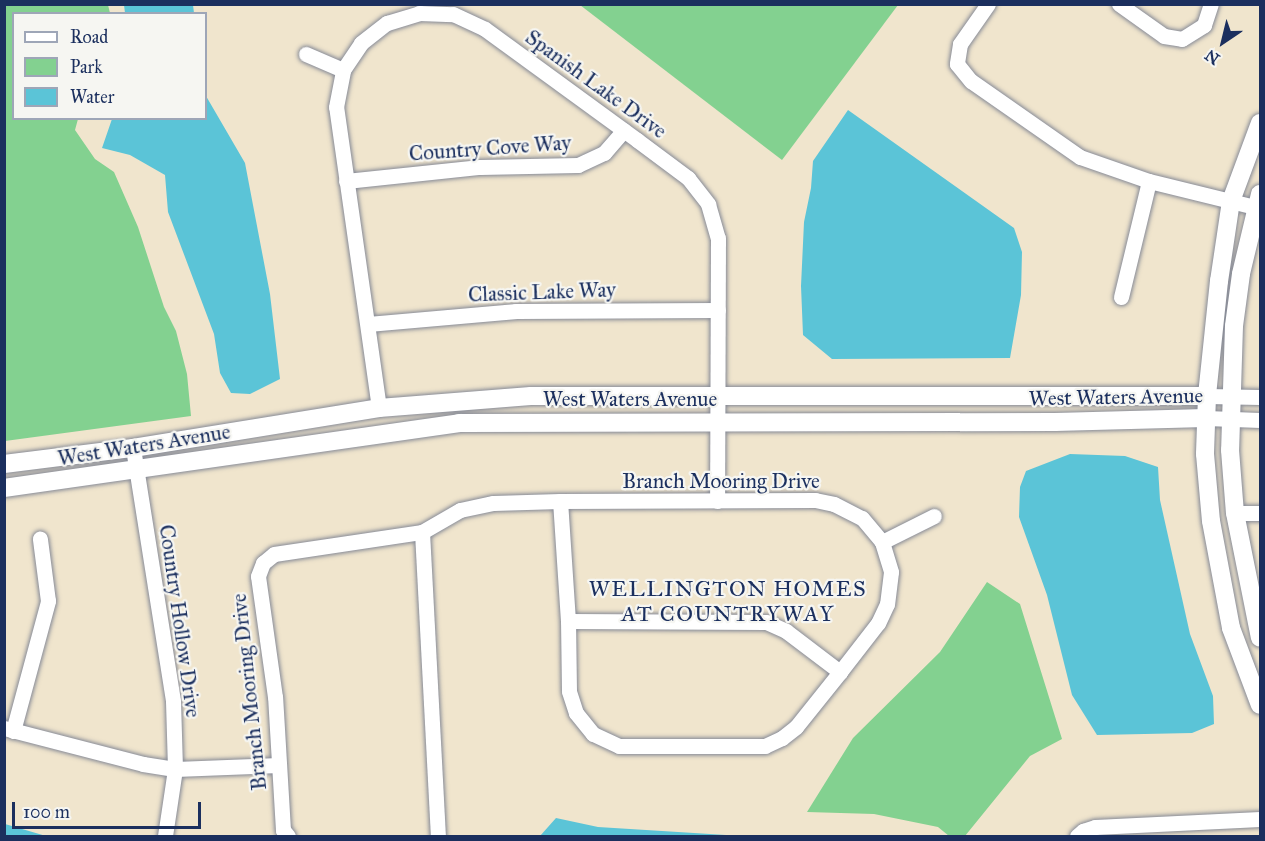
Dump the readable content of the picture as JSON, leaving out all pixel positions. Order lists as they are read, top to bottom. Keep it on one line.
{"streets":{"street":["Spanish Lake Drive","Country Cove Way","Classic Lake Way","West Waters Avenue","Branch Mooring Drive","Country Hollow Drive"]},"crossings":[["Spanish Lake Drive","Country Cove Way"],["Spanish Lake Drive","Classic Lake Way"],["Spanish Lake Drive","West Waters Avenue"],["Spanish Lake Drive","Branch Mooring Drive"],["West Waters Avenue","Country Hollow Drive"]],"districts":["WELLINGTON HOMES AT COUNTRYWAY"],"legend":["Road","Park","Water"],"scale_bar":"100 m","north":"bottom left"}
